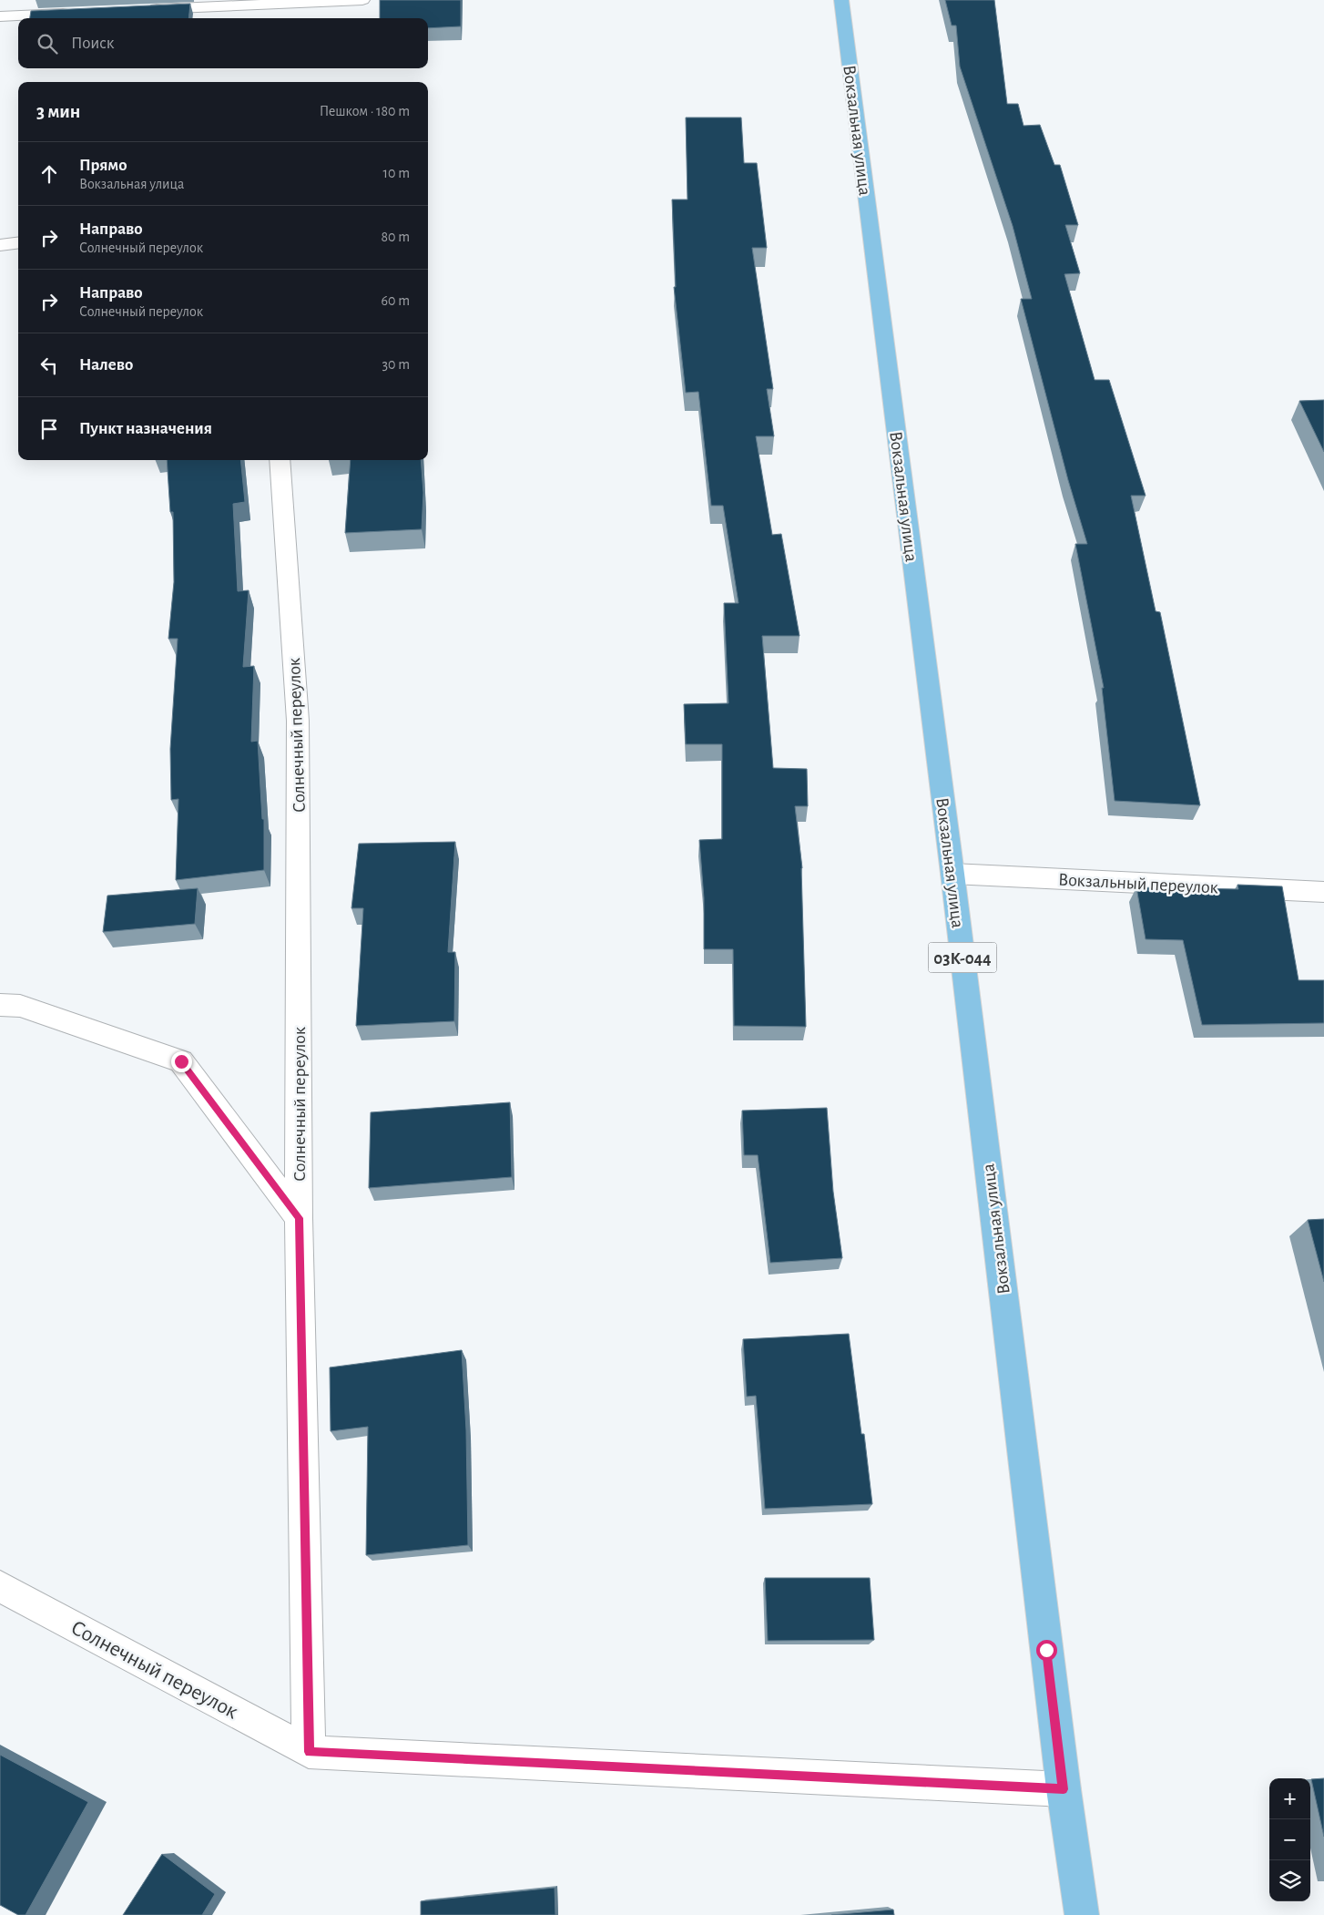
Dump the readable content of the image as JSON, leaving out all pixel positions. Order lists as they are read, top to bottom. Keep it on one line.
{"streets":{"main road":["Вокзальная улица","03К-044"],"street":["Солнечный переулок","Вокзальный переулок"]},"crossings":[["Вокзальная улица","Солнечный переулок"],["Вокзальная улица","Вокзальный переулок"]],"page":{"search":"Поиск","heading":["3 мин","Пешком · 180 m"],"list":[["Прямо","Вокзальная улица","10 m"],["Направо","Солнечный переулок","80 m"],["Направо","Солнечный переулок","60 m"],["Налево","30 m"],"Пункт назначения"],"map_buttons":["+","−"]}}
